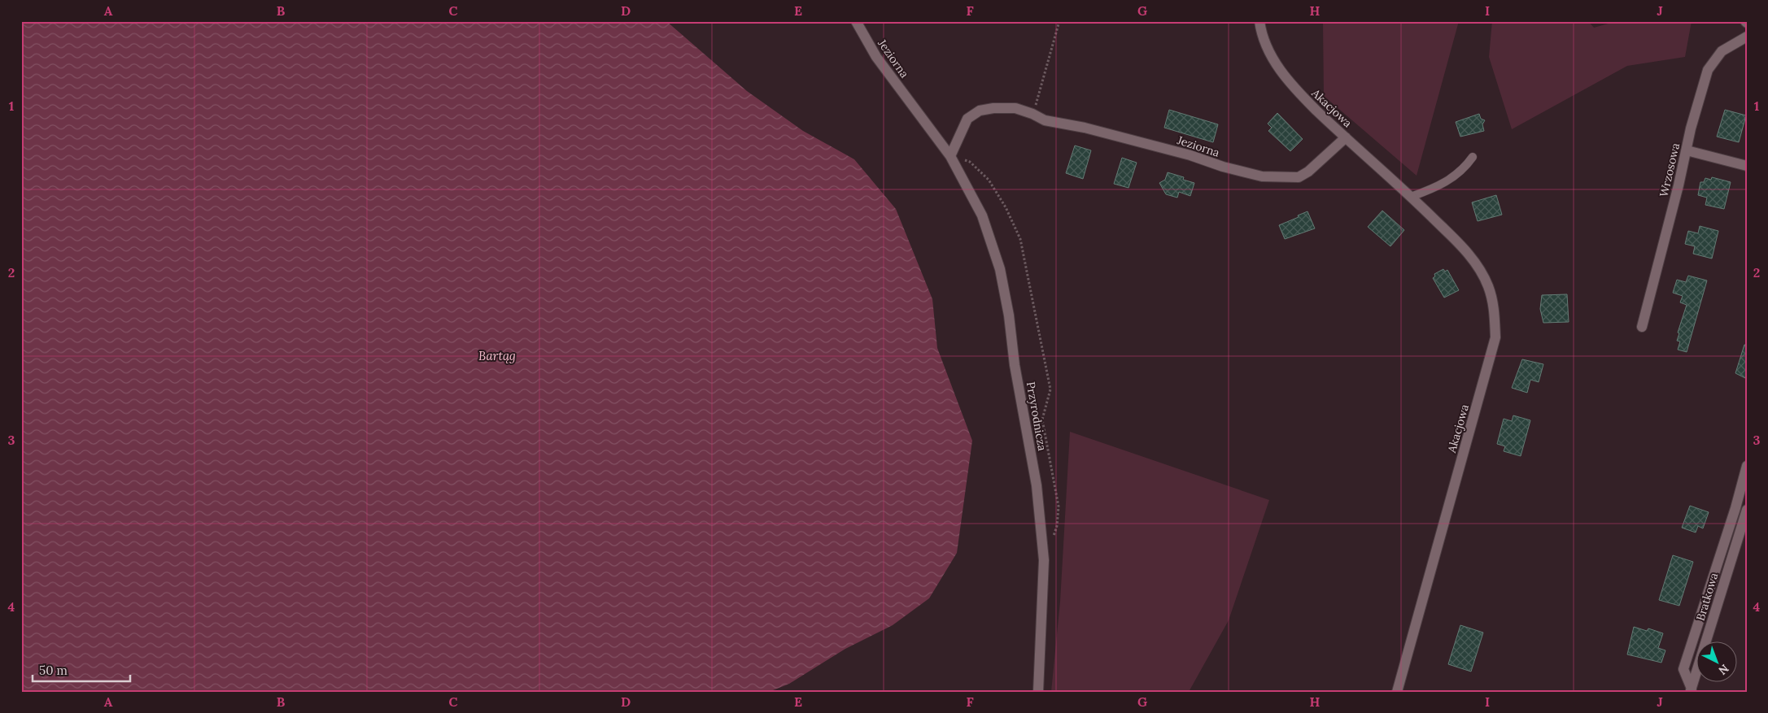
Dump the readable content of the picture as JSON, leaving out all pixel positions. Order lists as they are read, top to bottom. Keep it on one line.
{"streets":{"street":["Jeziorna","Akacjowa","Wrzosowa","Przyrodnicza","Bratkowa"]},"crossings":[["Jeziorna","Akacjowa"],["Jeziorna","Przyrodnicza"]],"water":["Bartąg"],"scale_bar":"50 m","north":"bottom right","grid":{"columns":["A","B","C","D","E","F","G","H","I","J"],"rows":["1","2","3","4"]}}
